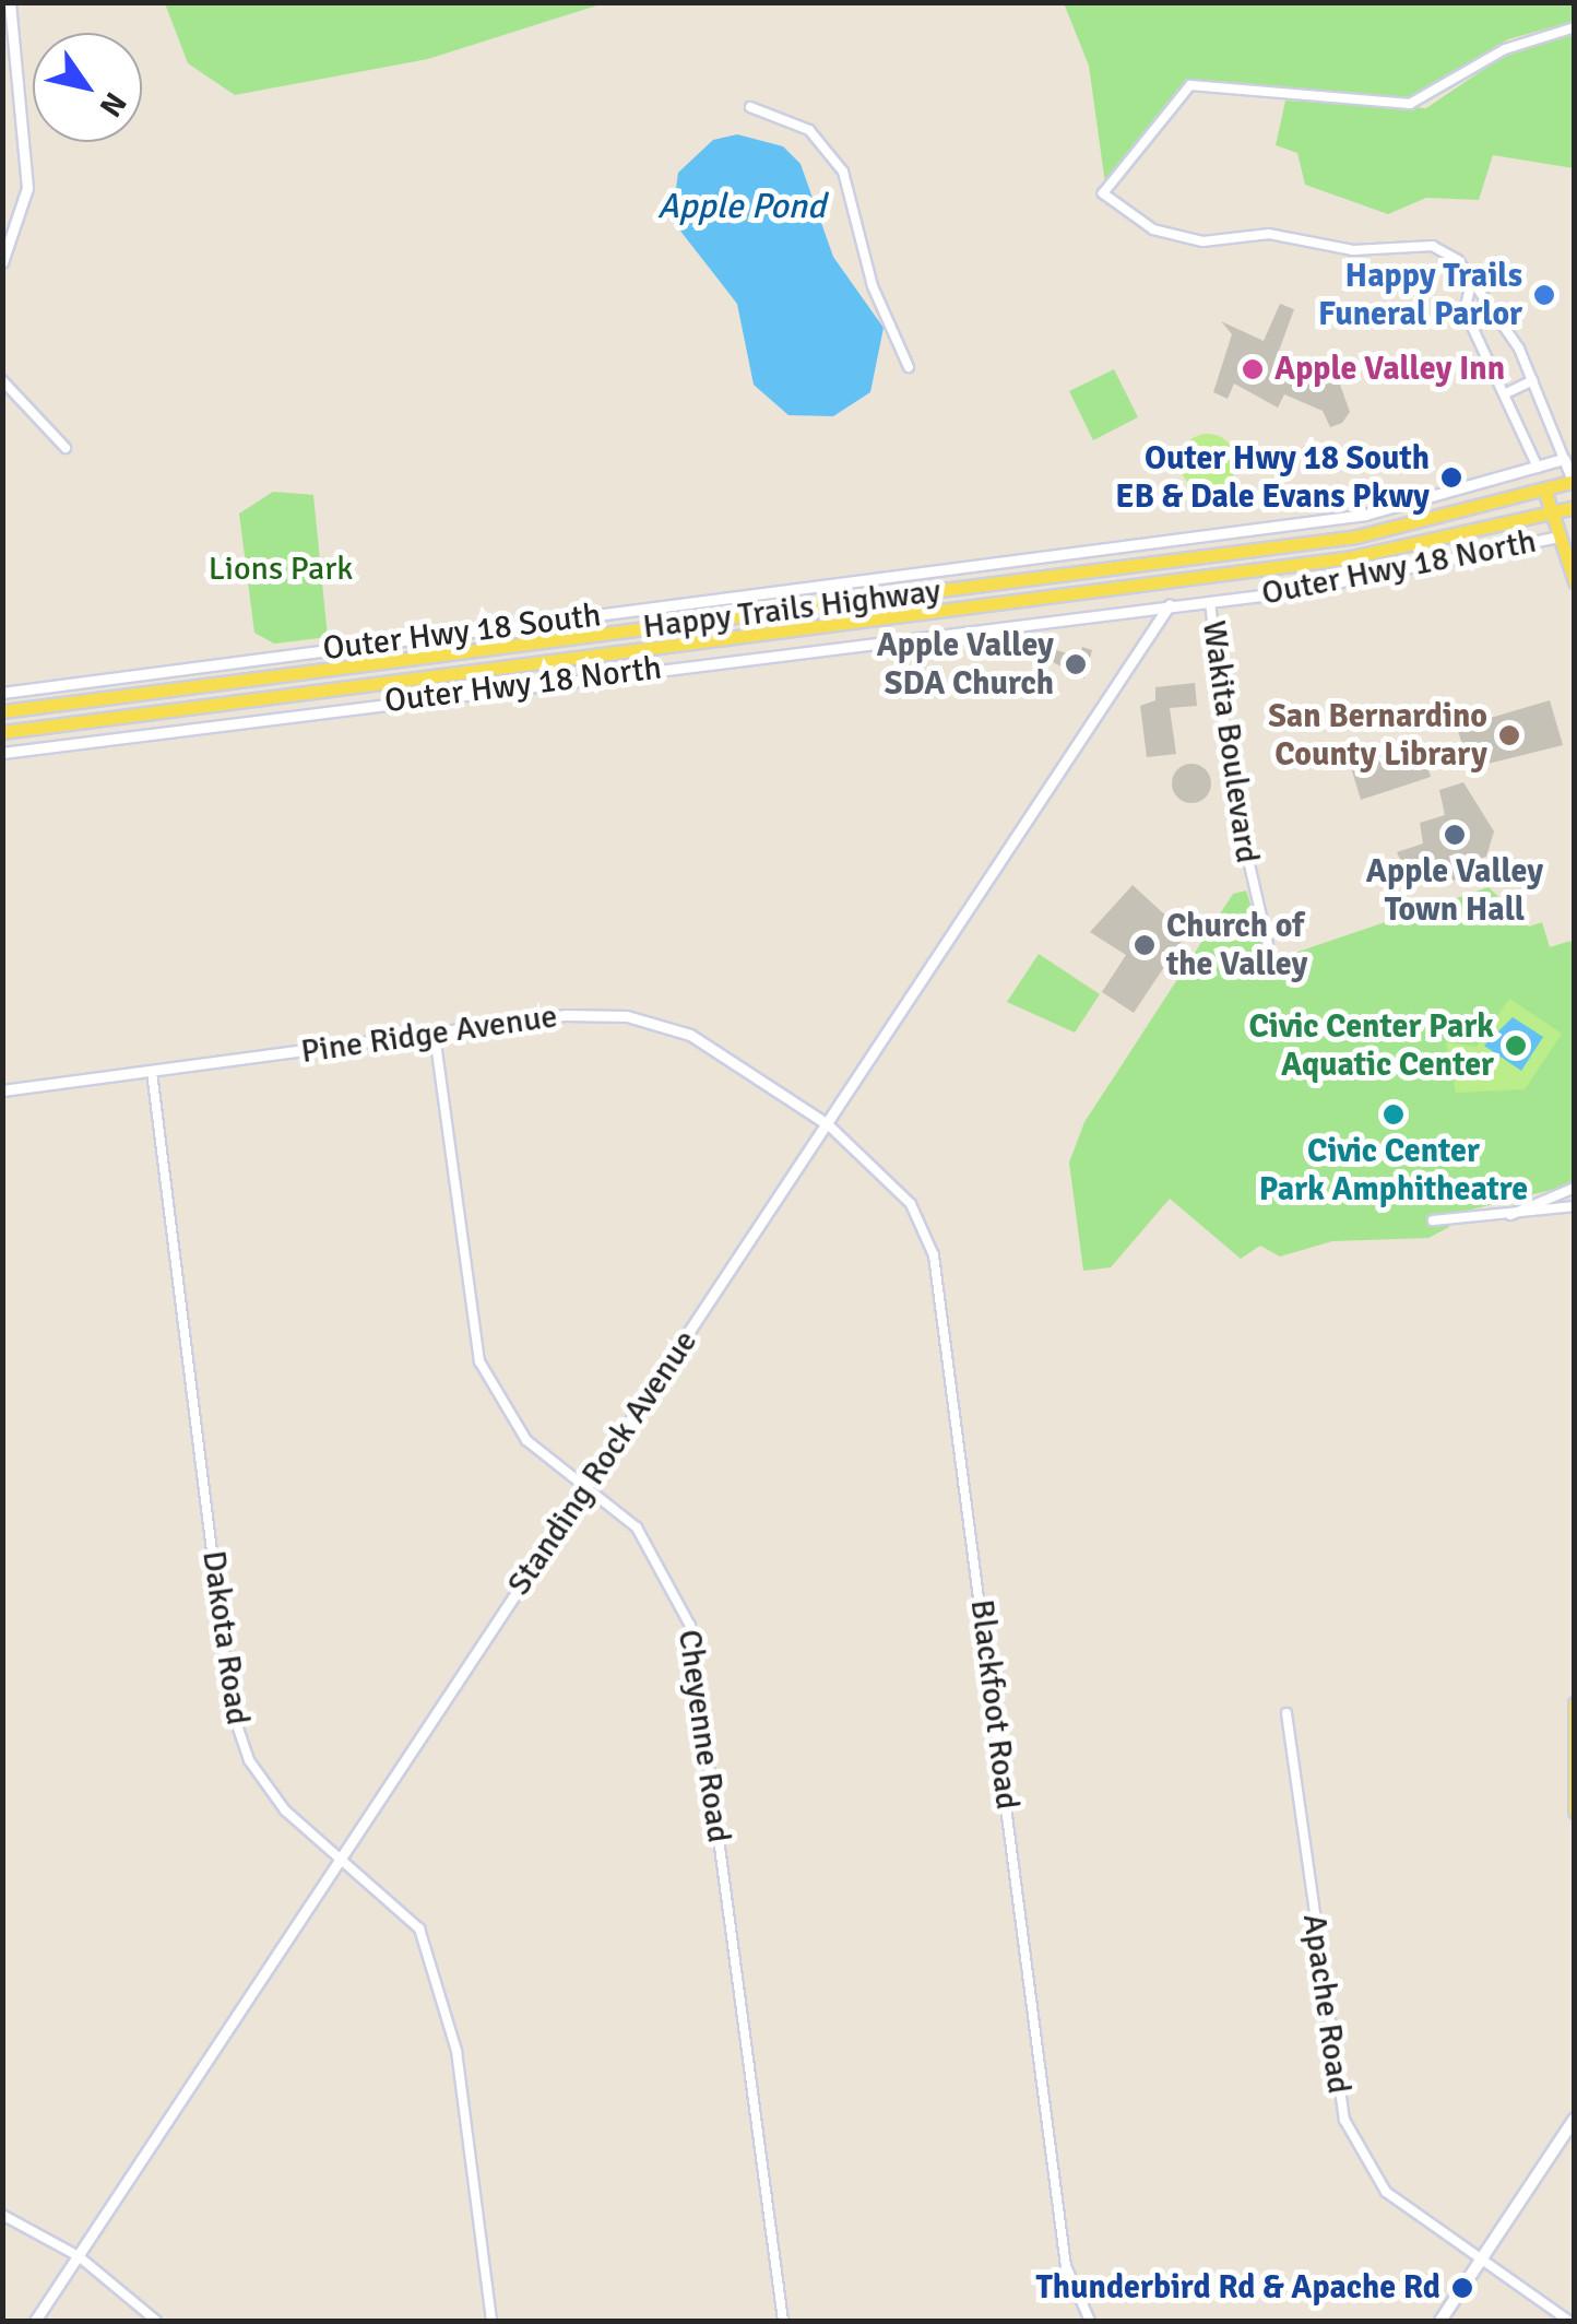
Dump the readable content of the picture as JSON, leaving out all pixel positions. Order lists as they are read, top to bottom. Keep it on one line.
{"streets":{"main road":["Happy Trails Highway"],"street":["Outer Hwy 18 North","Outer Hwy 18 South","Wakita Boulevard","Pine Ridge Avenue","Standing Rock Avenue","Dakota Road","Blackfoot Road","Cheyenne Road","Apache Road"]},"crossings":[["Outer Hwy 18 North","Wakita Boulevard"],["Outer Hwy 18 North","Standing Rock Avenue"],["Pine Ridge Avenue","Standing Rock Avenue"],["Pine Ridge Avenue","Dakota Road"],["Pine Ridge Avenue","Blackfoot Road"],["Pine Ridge Avenue","Cheyenne Road"],["Standing Rock Avenue","Dakota Road"],["Standing Rock Avenue","Blackfoot Road"],["Standing Rock Avenue","Cheyenne Road"]],"water":["Apple Pond"],"parks":["Lions Park"],"places":["Happy Trails Funeral Parlor","Apple Valley Inn","Outer Hwy 18 South EB & Dale Evans Pkwy","Apple Valley SDA Church","San Bernardino County Library","Apple Valley Town Hall","Church of the Valley","Civic Center Park Aquatic Center","Civic Center Park Amphitheatre","Thunderbird Rd & Apache Rd"],"north":"bottom right"}
